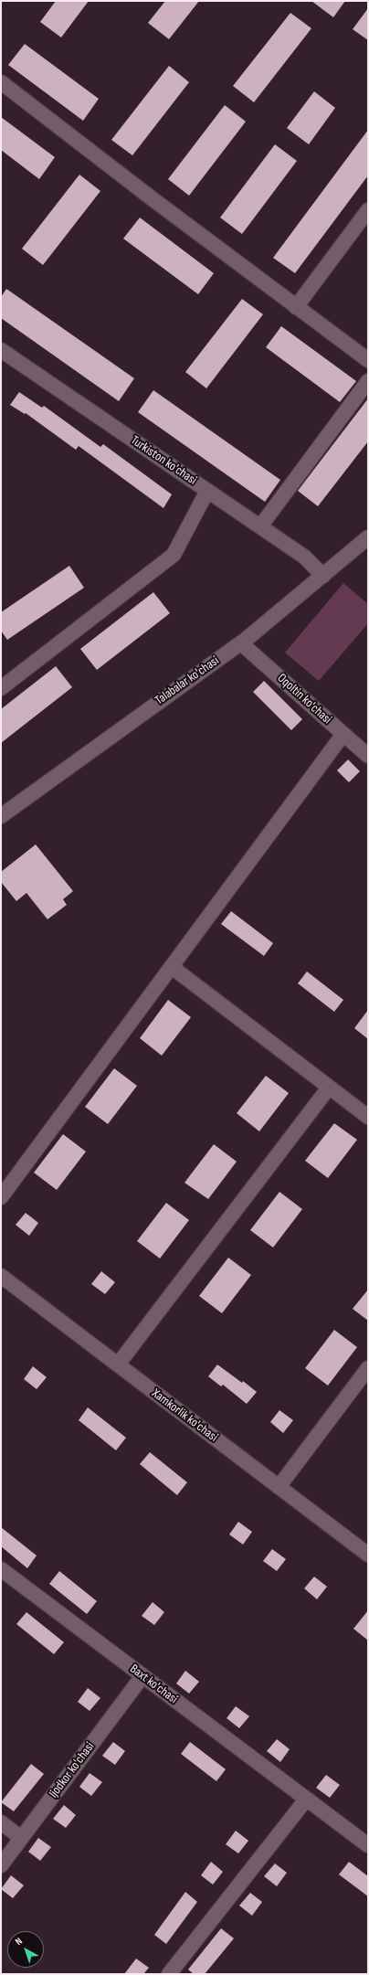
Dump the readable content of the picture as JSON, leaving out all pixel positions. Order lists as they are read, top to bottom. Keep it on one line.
{"streets":{"street":["Turkiston ko'chasi","Talabalar ko'chasi","Oqoltin ko'chasi","Xamkorlik ko'chasi","Baxt ko'chasi","Ijodkor ko'chasi"]},"crossings":[["Turkiston ko'chasi","Talabalar ko'chasi"],["Talabalar ko'chasi","Oqoltin ko'chasi"],["Baxt ko'chasi","Ijodkor ko'chasi"]],"north":"top left"}
